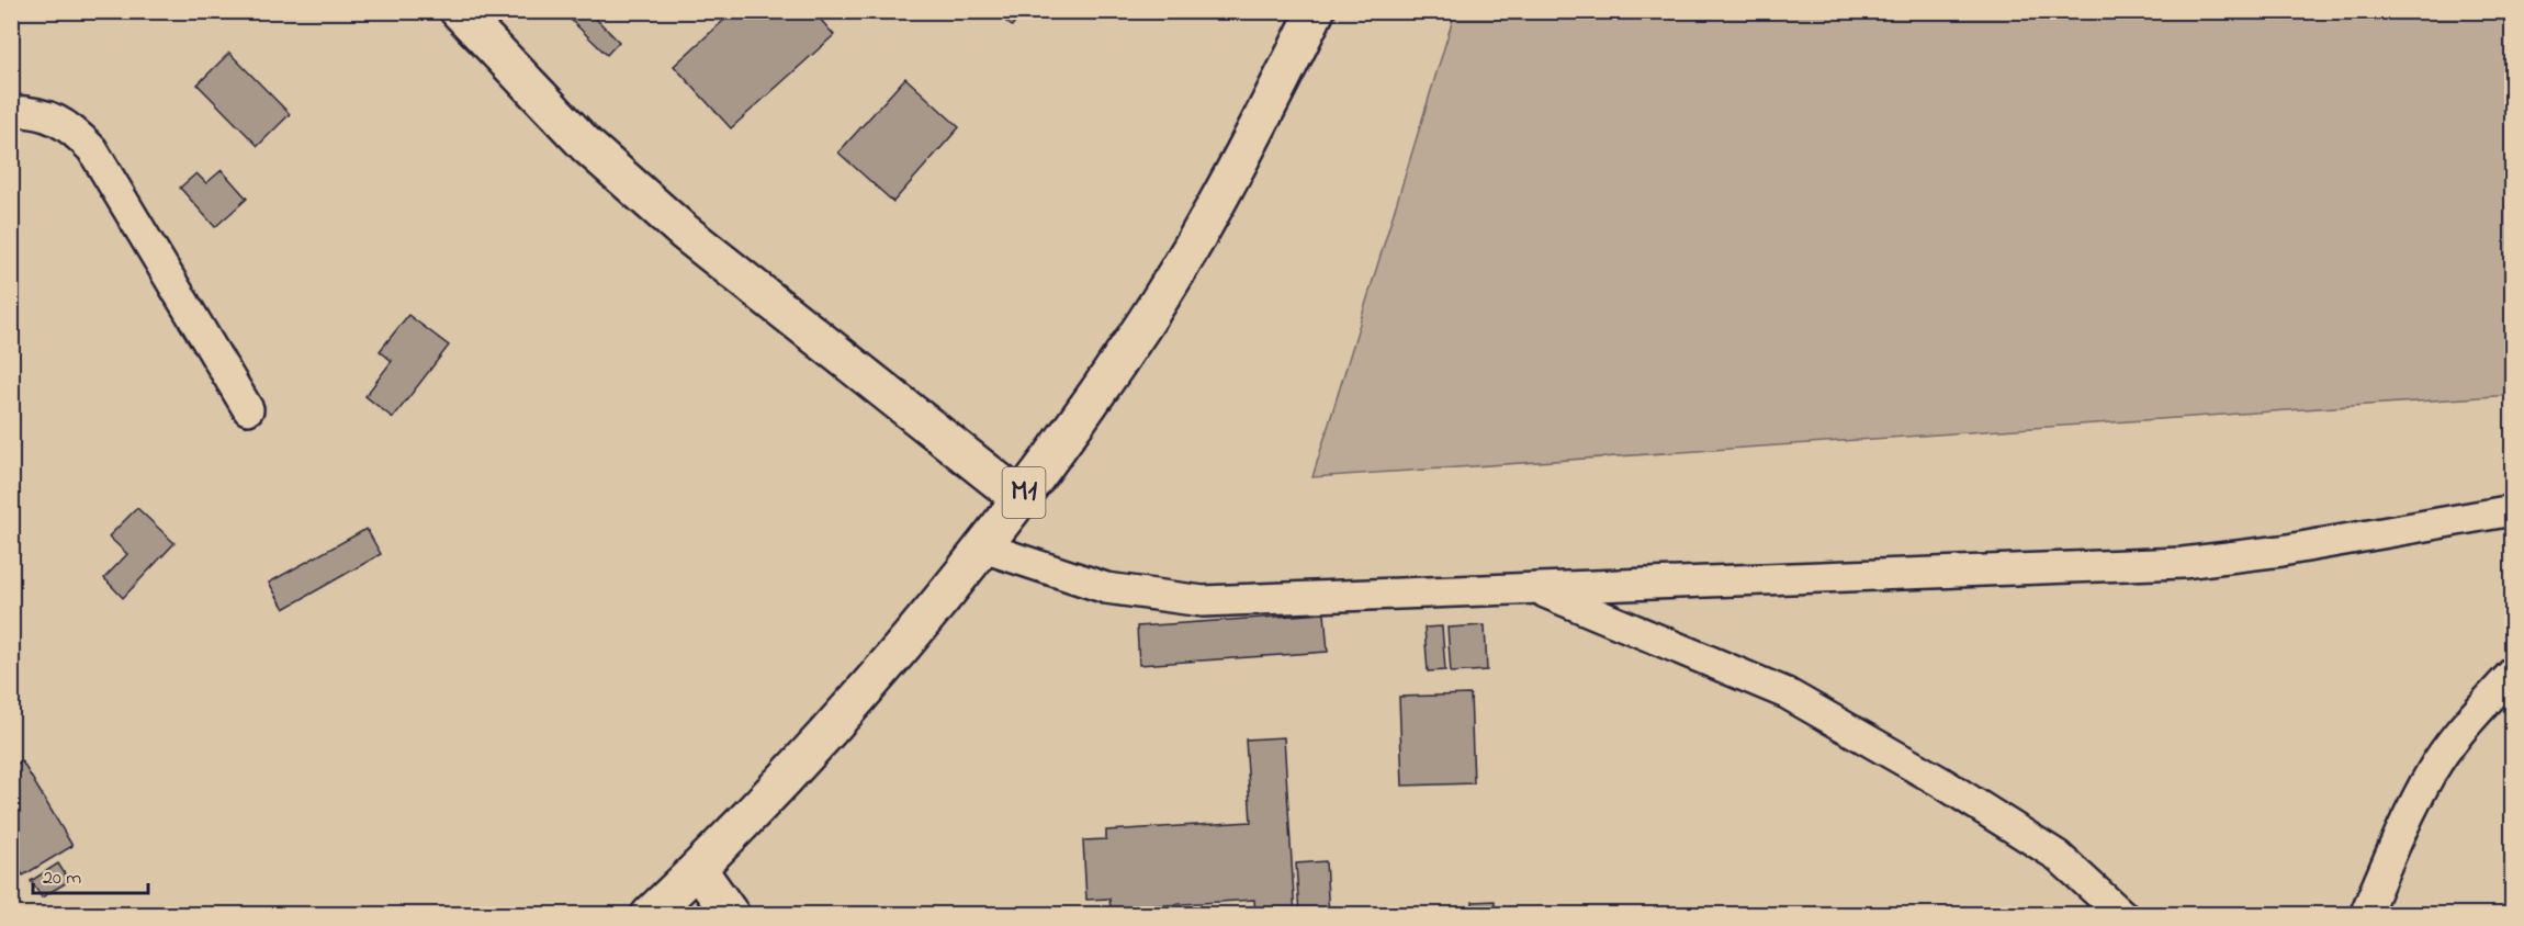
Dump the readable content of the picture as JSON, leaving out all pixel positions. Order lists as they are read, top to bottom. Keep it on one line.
{"streets":{"main road":["M1"]},"scale_bar":"20 m"}
